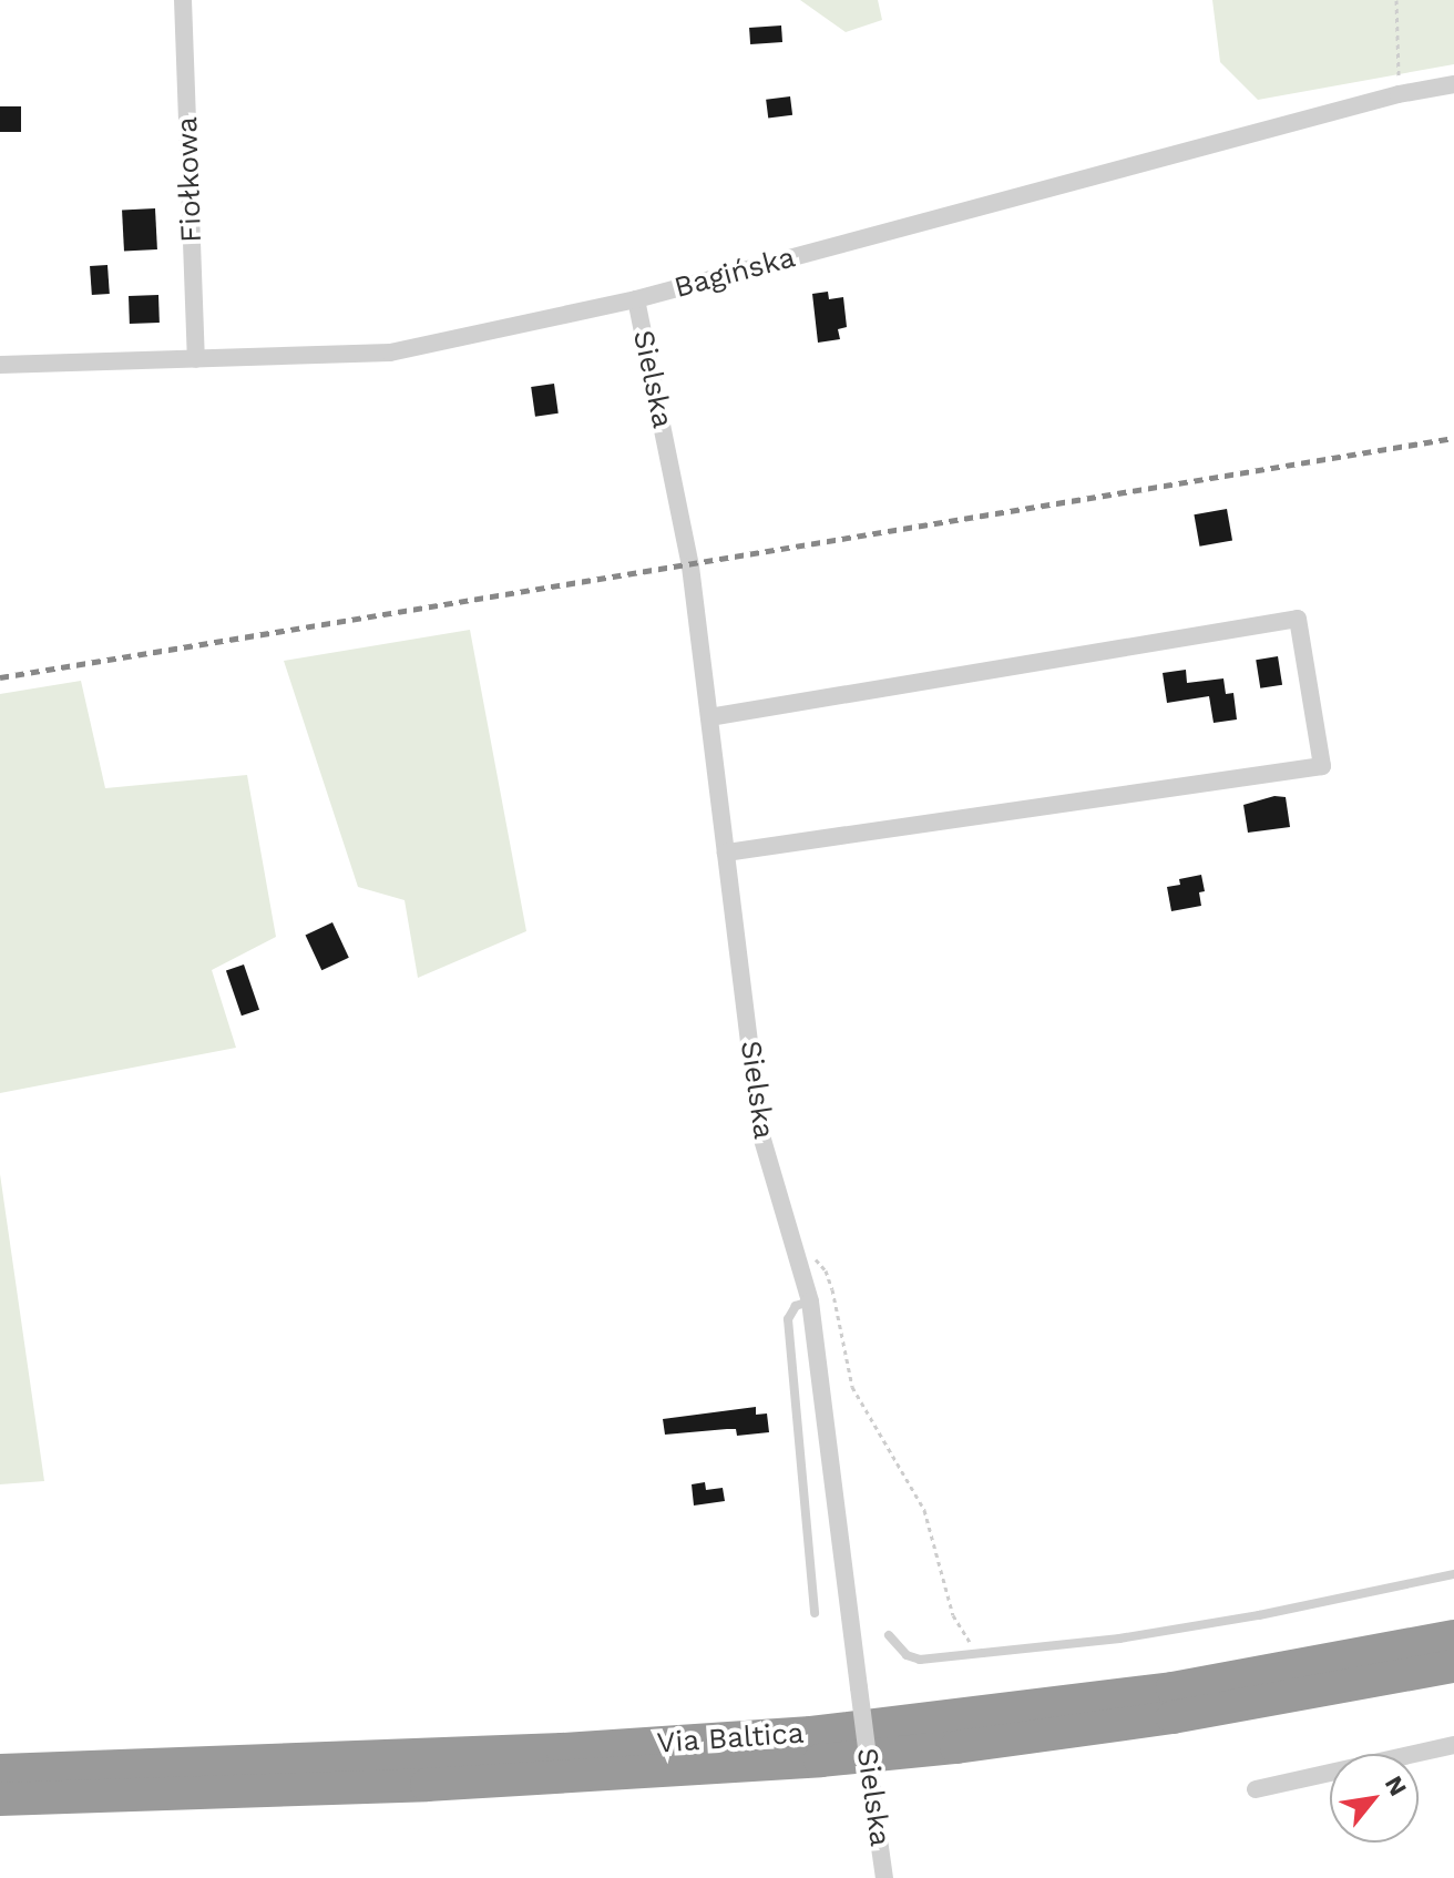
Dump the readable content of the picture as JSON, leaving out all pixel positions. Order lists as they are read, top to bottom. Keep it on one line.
{"streets":{"highway":["Via Baltica"],"street":["Fiołkowa","Bagińska","Sielska"]},"crossings":[["Fiołkowa","Bagińska"],["Bagińska","Sielska"]],"north":"top right"}
